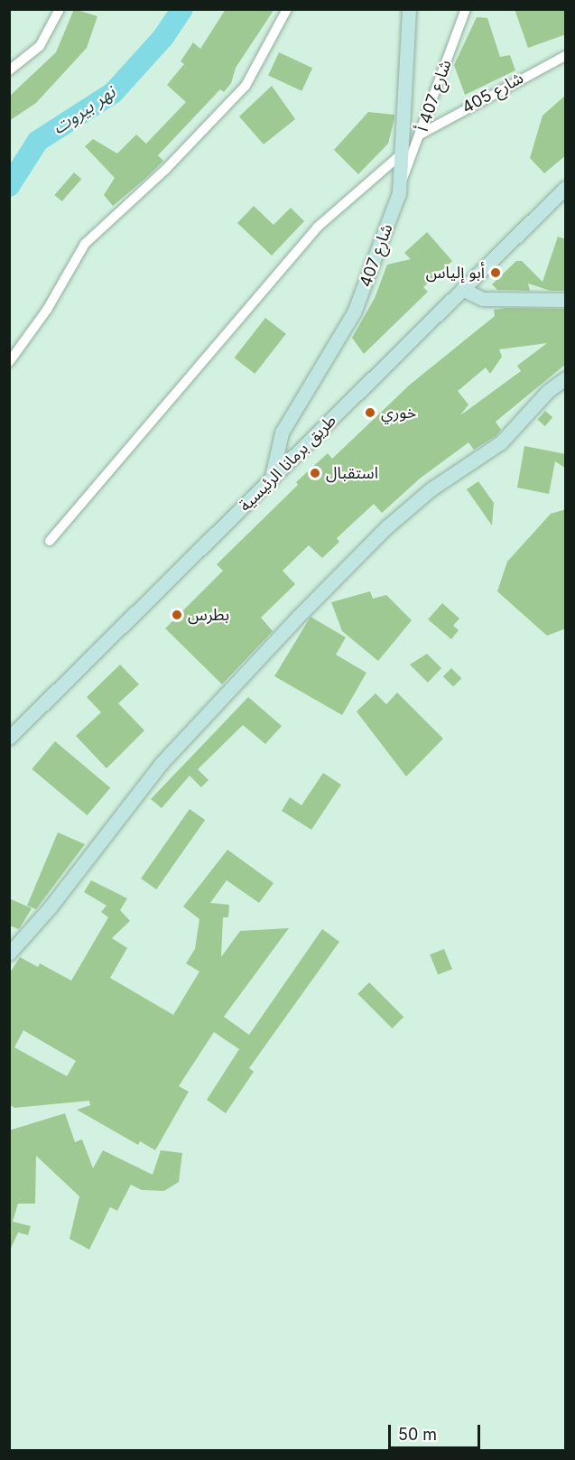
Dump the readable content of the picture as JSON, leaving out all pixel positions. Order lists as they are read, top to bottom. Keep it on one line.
{"streets":{"street":["شارع 405","شارع 407 أ","شارع 407","طريق برمانا الرئيسية"]},"crossings":[["شارع 405","شارع 407 أ"],["شارع 407 أ","شارع 407"],["شارع 407","طريق برمانا الرئيسية"]],"water":["نهر بيروت"],"places":["أبو إلياس","خوري","استقبال","بطرس"],"scale_bar":"50 m"}
